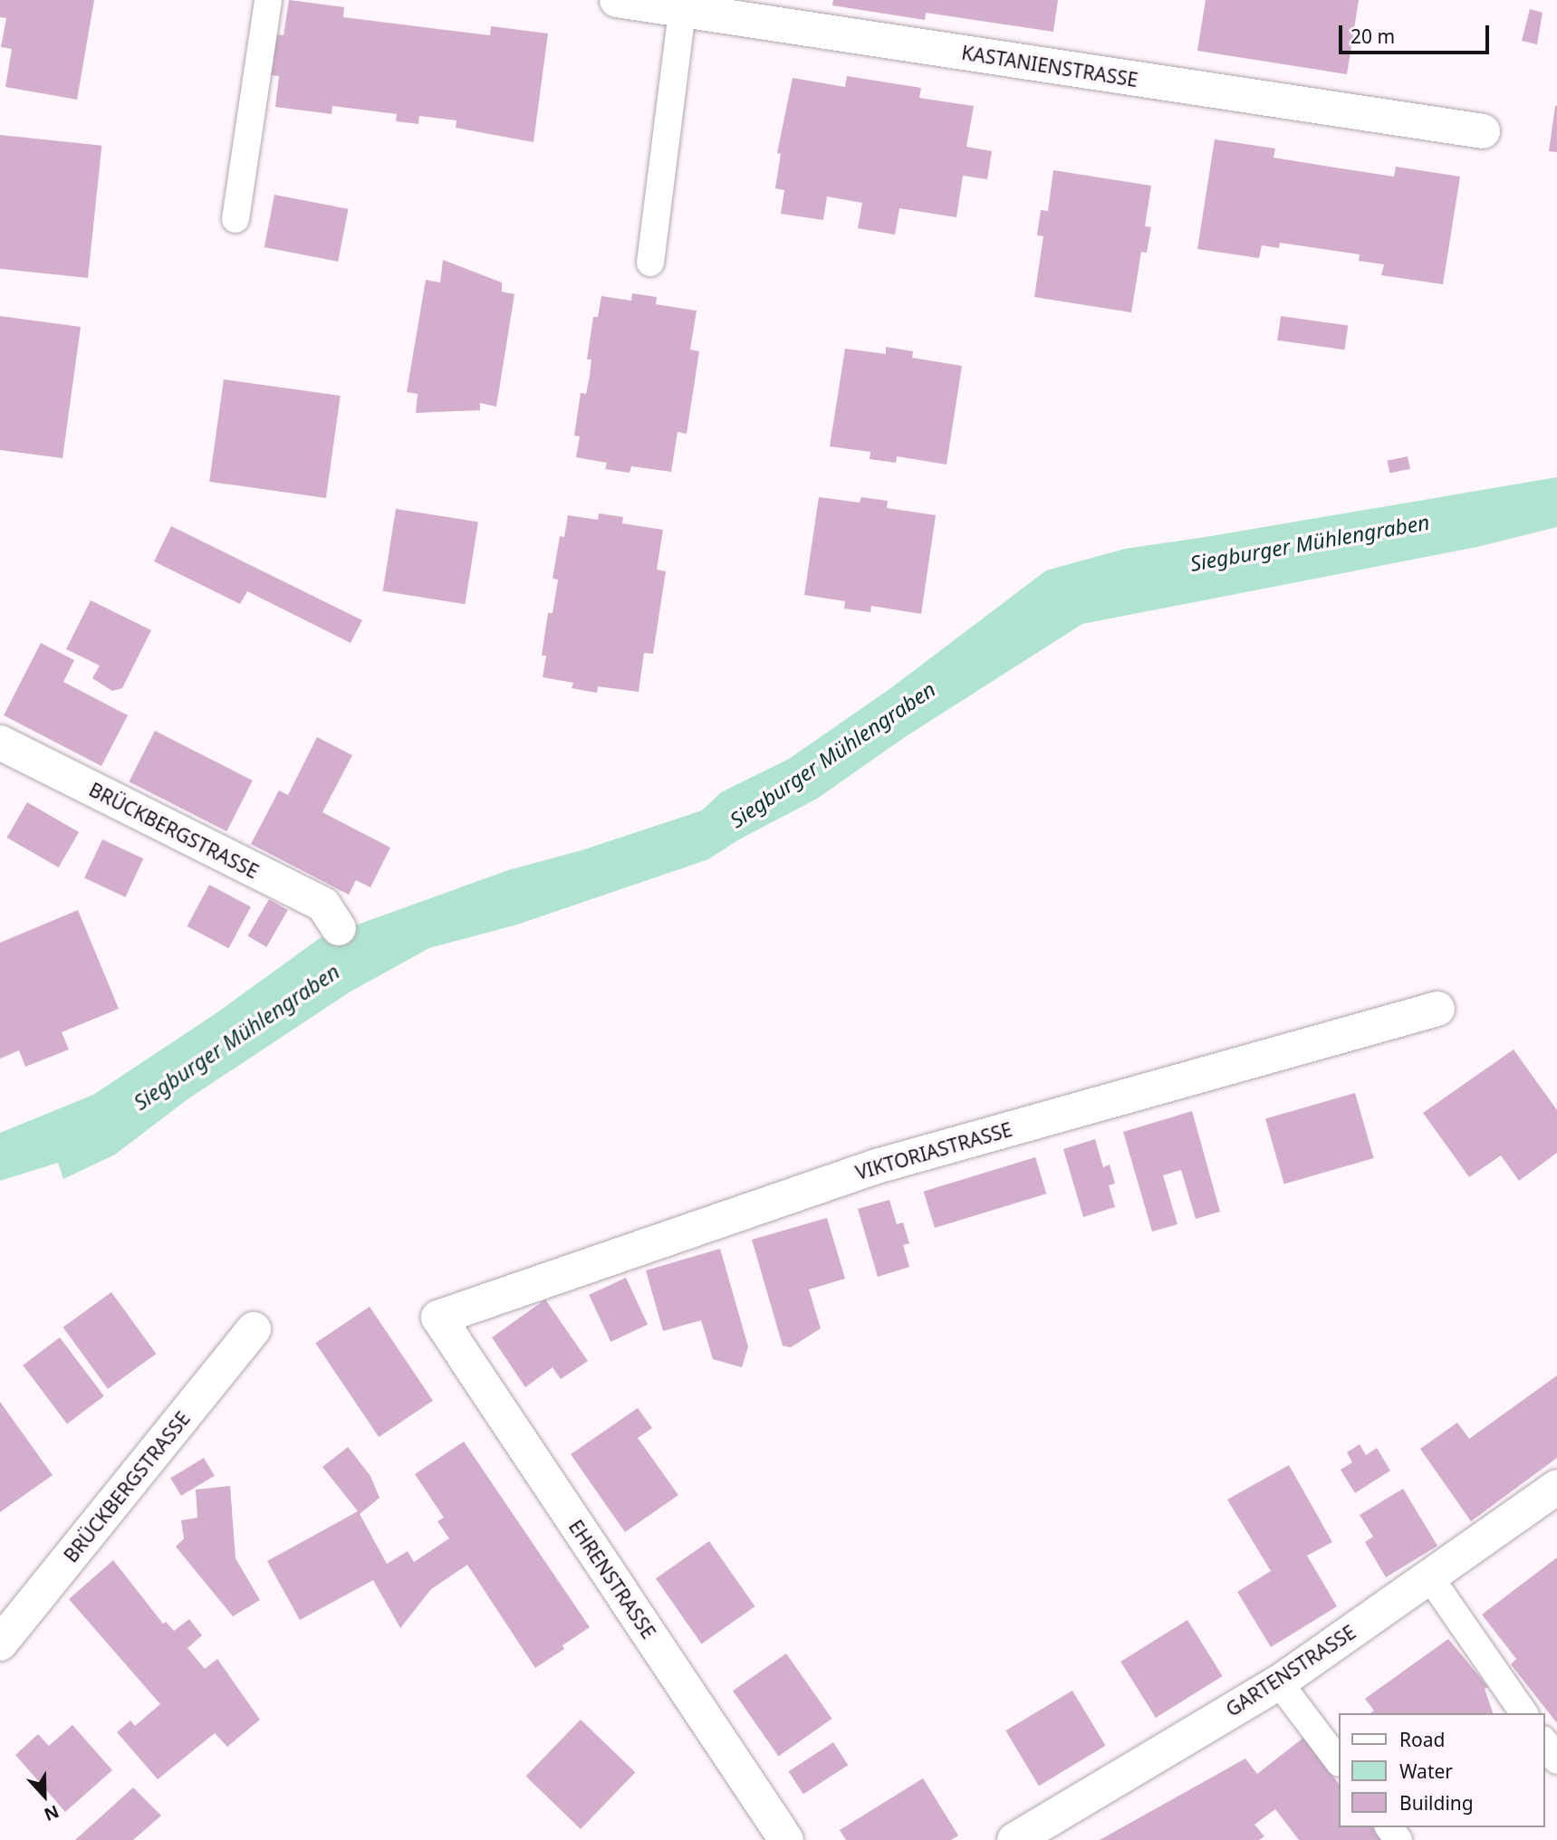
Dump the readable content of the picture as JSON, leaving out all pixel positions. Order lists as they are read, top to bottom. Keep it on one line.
{"streets":{"street":["KASTANIENSTRASSE","BRÜCKBERGSTRASSE","VIKTORIASTRASSE","EHRENSTRASSE","GARTENSTRASSE"]},"crossings":[["VIKTORIASTRASSE","EHRENSTRASSE"]],"water":["Siegburger Mühlengraben"],"legend":["Road","Water","Building"],"scale_bar":"20 m","north":"bottom"}
